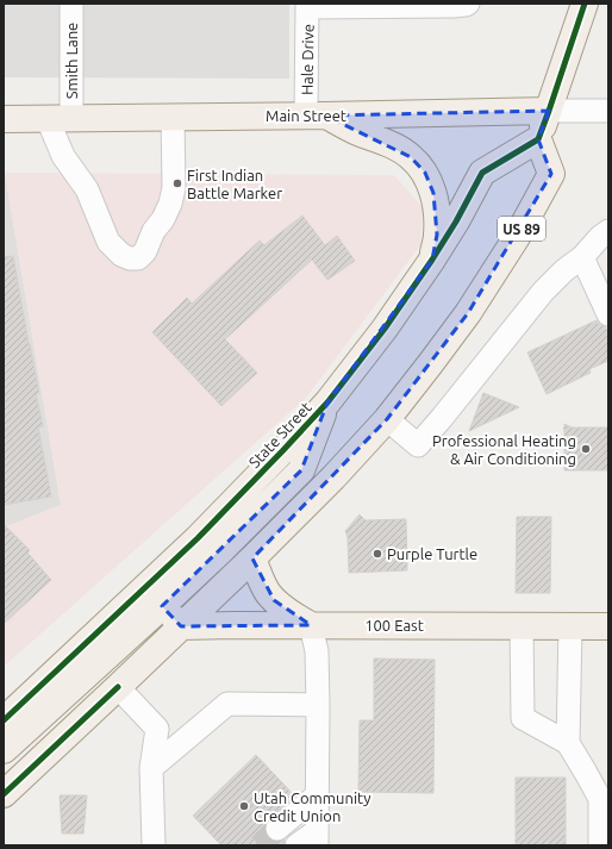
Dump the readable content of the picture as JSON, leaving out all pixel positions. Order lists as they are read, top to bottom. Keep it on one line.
{"streets":{"main road":["Main Street","US 89","State Street","100 East"],"street":["Hale Drive","Smith Lane"]},"crossings":[["Hale Drive","Main Street"],["Smith Lane","Main Street"],["US 89","State Street"]],"places":["First Indian Battle Marker","Professional Heating & Air Conditioning","Purple Turtle","Utah Community Credit Union"]}
